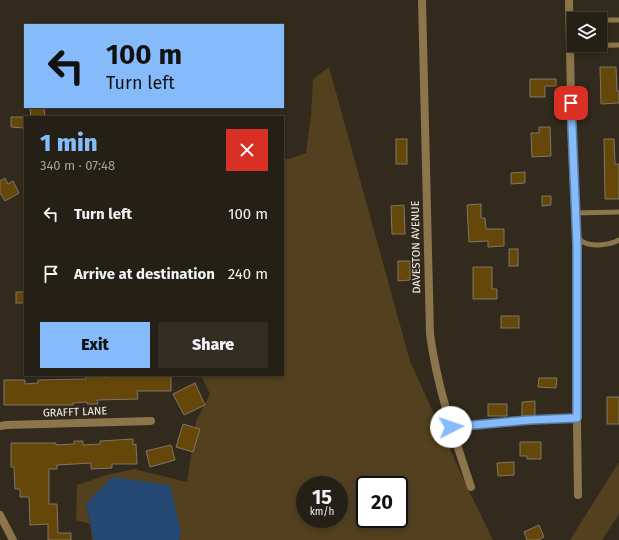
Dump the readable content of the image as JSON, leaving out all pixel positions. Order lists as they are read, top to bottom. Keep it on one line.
{"streets":{"street":["DAVESTON AVENUE","GRAFFT LANE"]},"page":{"turn":["100 m","Turn left"],"heading":["1 min","340 m · 07:48"],"list":[{"name":"Turn left","value":"100 m"},{"name":"Arrive at destination","value":"240 m"}],"buttons":["Exit","Share"],"speed":"15 km/h","limit":"20"}}
